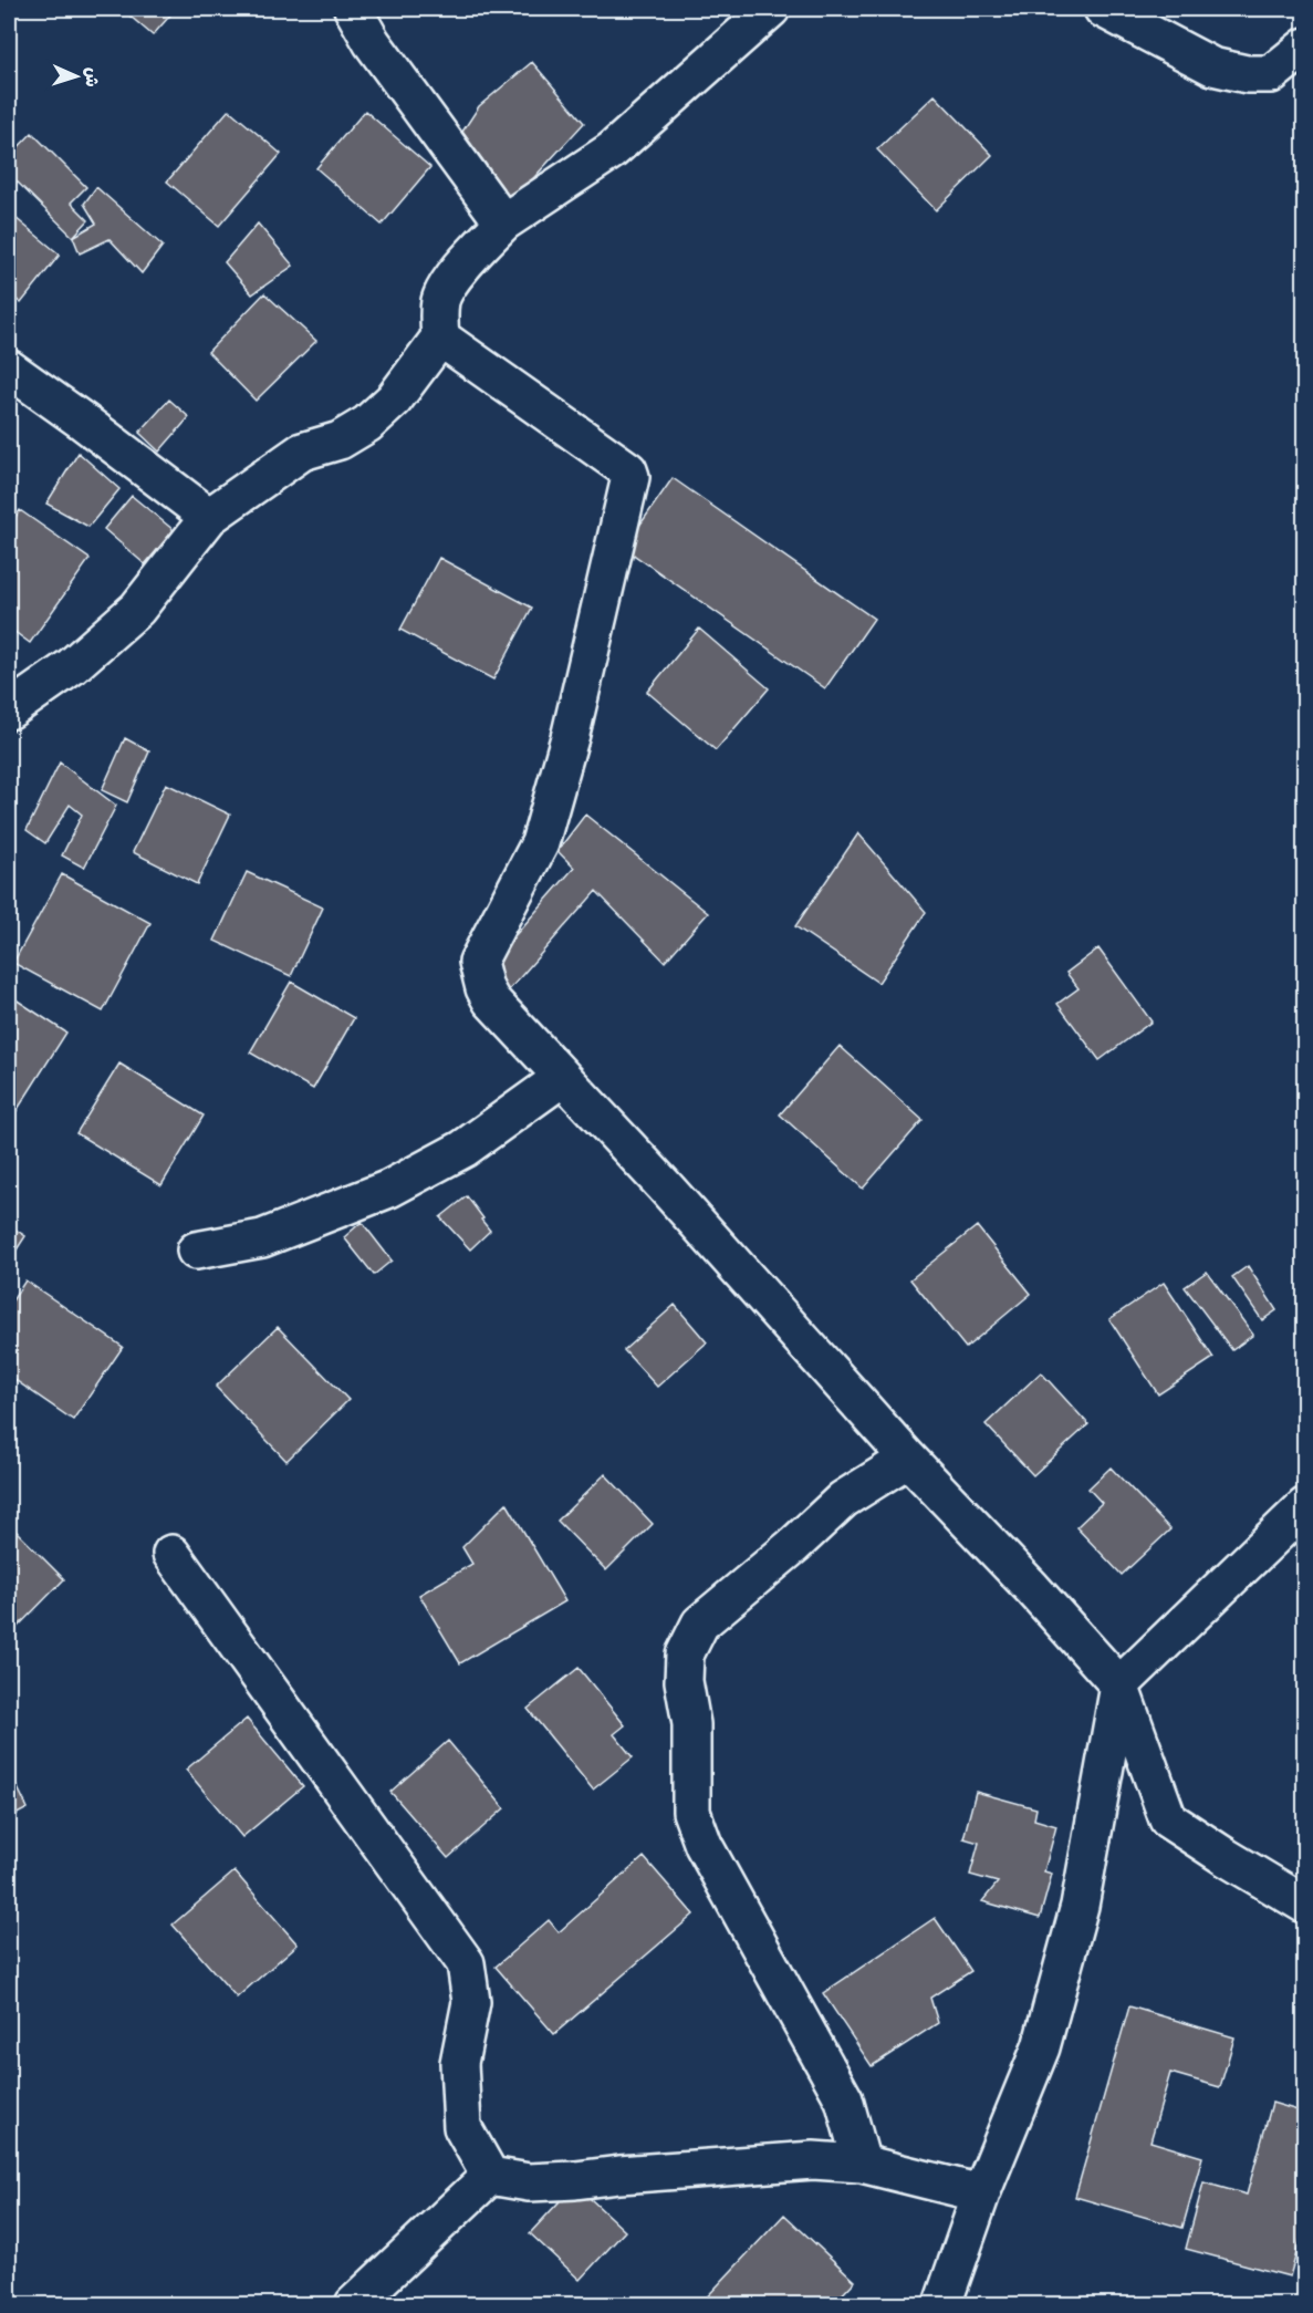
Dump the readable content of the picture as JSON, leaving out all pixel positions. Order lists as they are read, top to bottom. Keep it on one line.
{"north":"right"}
